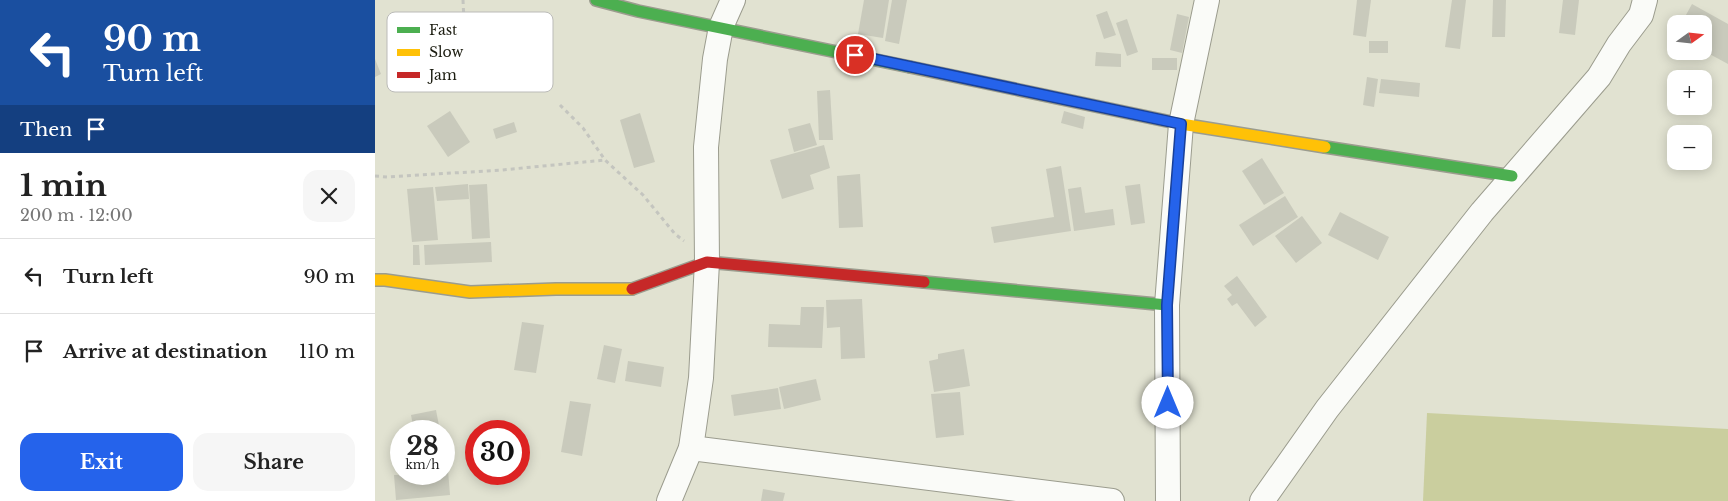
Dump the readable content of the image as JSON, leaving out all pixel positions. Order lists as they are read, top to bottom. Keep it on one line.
{"legend":["Fast","Slow","Jam"],"north":"right","page":{"turn":["90 m","Turn left"],"map_buttons":["+","−"],"then":"Then","heading":["1 min","200 m · 12:00"],"list":[{"name":"Turn left","value":"90 m"},{"name":"Arrive at destination","value":"110 m"}],"speed":"28 km/h","limit":"30","buttons":["Exit","Share"]}}
